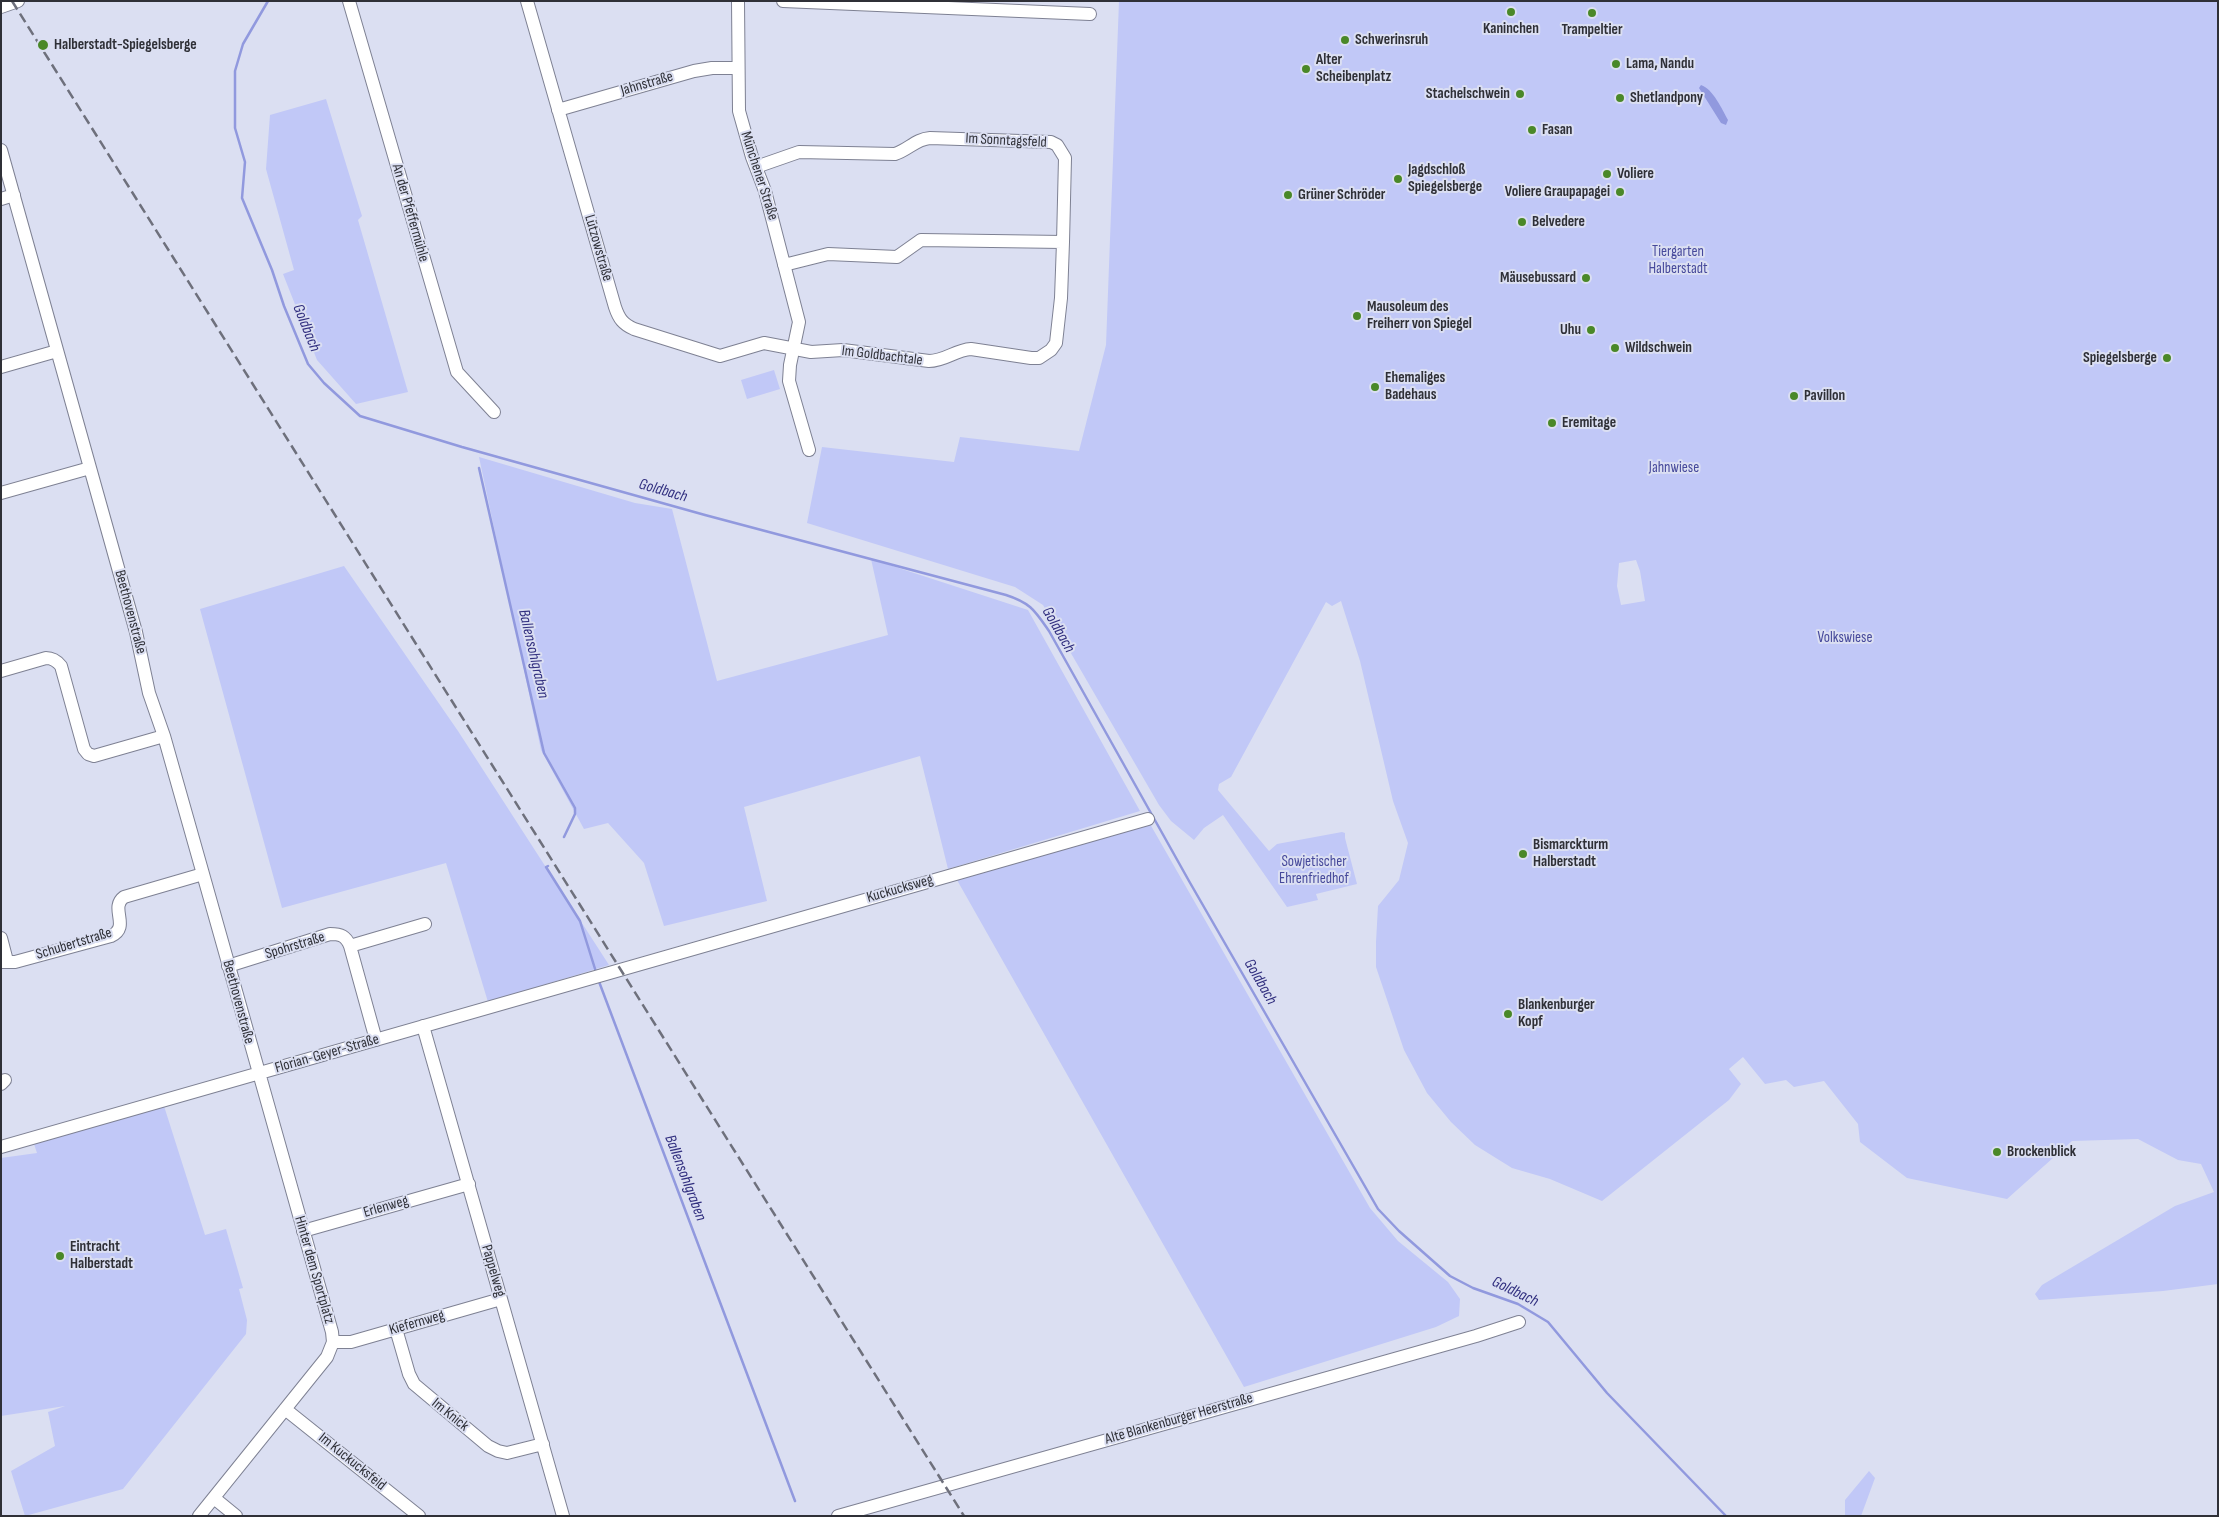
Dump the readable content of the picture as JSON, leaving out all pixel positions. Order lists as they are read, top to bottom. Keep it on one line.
{"streets":{"street":["Jahnstraße","Im Sonntagsfeld","Münchener Straße","An der Pfeffermühle","Lützowstraße","Im Goldbachtale","Beethovenstraße","Kuckucksweg","Schubertstraße","Spohrstraße","Florian-Geyer-Straße","Erlenweg","Hinter dem Sportplatz","Pappelweg","Kiefernweg","Im Knick","Alte Blankenburger Heerstraße","Im Kuckucksfeld"]},"crossings":[["Jahnstraße","Münchener Straße"],["Jahnstraße","Lützowstraße"],["Im Sonntagsfeld","Münchener Straße"],["Im Sonntagsfeld","Im Goldbachtale"],["Münchener Straße","Lützowstraße"],["Münchener Straße","Im Goldbachtale"],["Lützowstraße","Im Goldbachtale"],["Beethovenstraße","Schubertstraße"],["Beethovenstraße","Spohrstraße"],["Beethovenstraße","Florian-Geyer-Straße"],["Beethovenstraße","Hinter dem Sportplatz"],["Kuckucksweg","Florian-Geyer-Straße"],["Florian-Geyer-Straße","Hinter dem Sportplatz"],["Florian-Geyer-Straße","Pappelweg"],["Erlenweg","Hinter dem Sportplatz"],["Erlenweg","Pappelweg"],["Hinter dem Sportplatz","Kiefernweg"],["Hinter dem Sportplatz","Im Kuckucksfeld"],["Pappelweg","Kiefernweg"],["Pappelweg","Im Knick"],["Kiefernweg","Im Knick"]],"water":["Goldbach","Ballensohlgraben"],"parks":["Tiergarten Halberstadt","Jahnwiese","Volkswiese","Sowjetischer Ehrenfriedhof"],"places":["Kaninchen","Trampeltier","Schwerinsruh","Halberstadt-Spiegelsberge","Lama, Nandu","Alter Scheibenplatz","Stachelschwein","Shetlandpony","Fasan","Voliere","Jagdschloß Spiegelsberge","Voliere Graupapagei","Grüner Schröder","Belvedere","Mäusebussard","Mausoleum des Freiherr von Spiegel","Uhu","Wildschwein","Spiegelsberge","Ehemaliges Badehaus","Pavillon","Eremitage","Bismarckturm Halberstadt","Blankenburger Kopf","Brockenblick","Eintracht Halberstadt"]}
